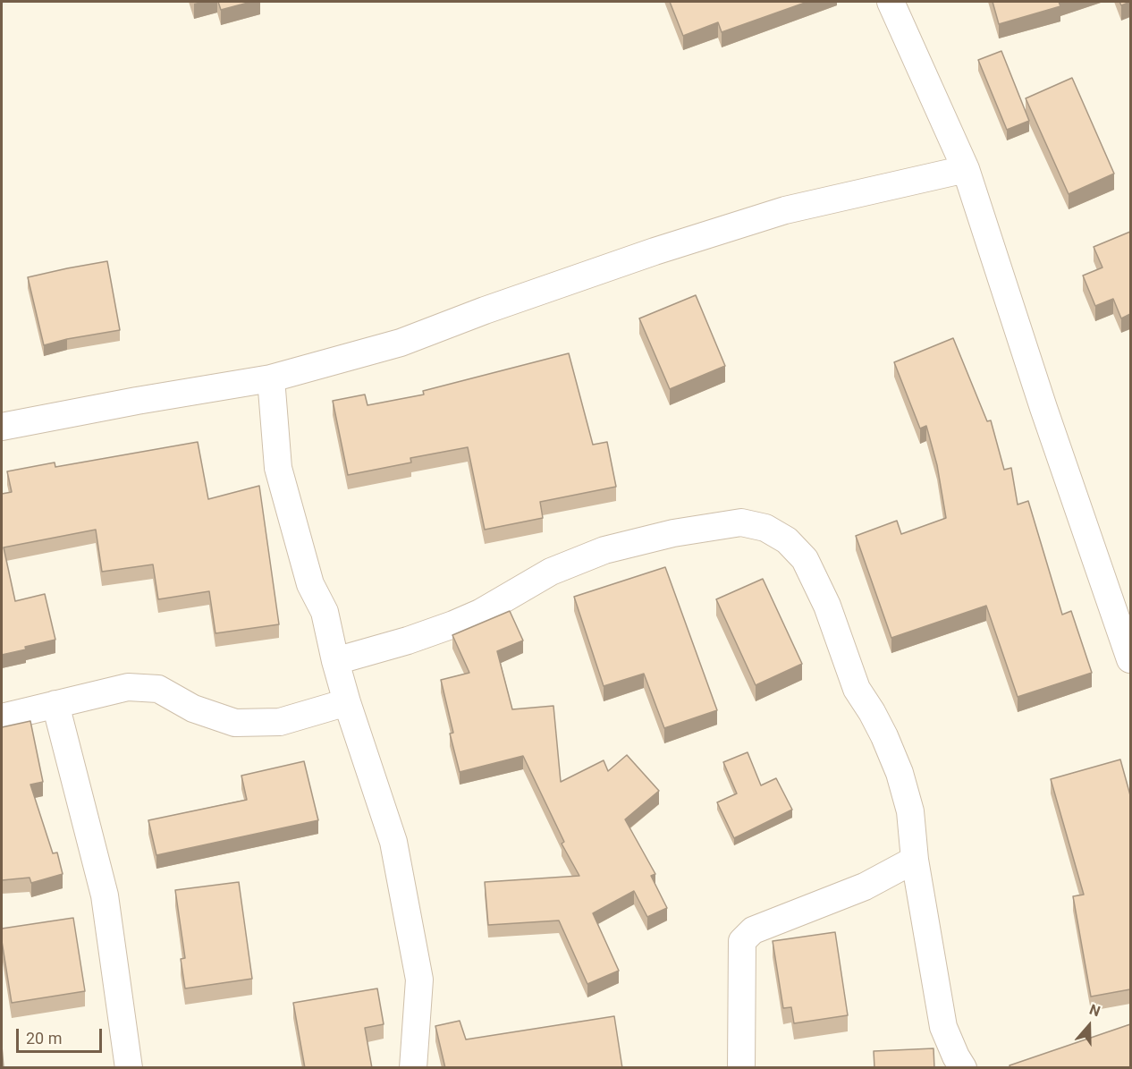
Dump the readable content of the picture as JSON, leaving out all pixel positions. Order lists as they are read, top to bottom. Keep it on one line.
{"scale_bar":"20 m","north":"top"}
